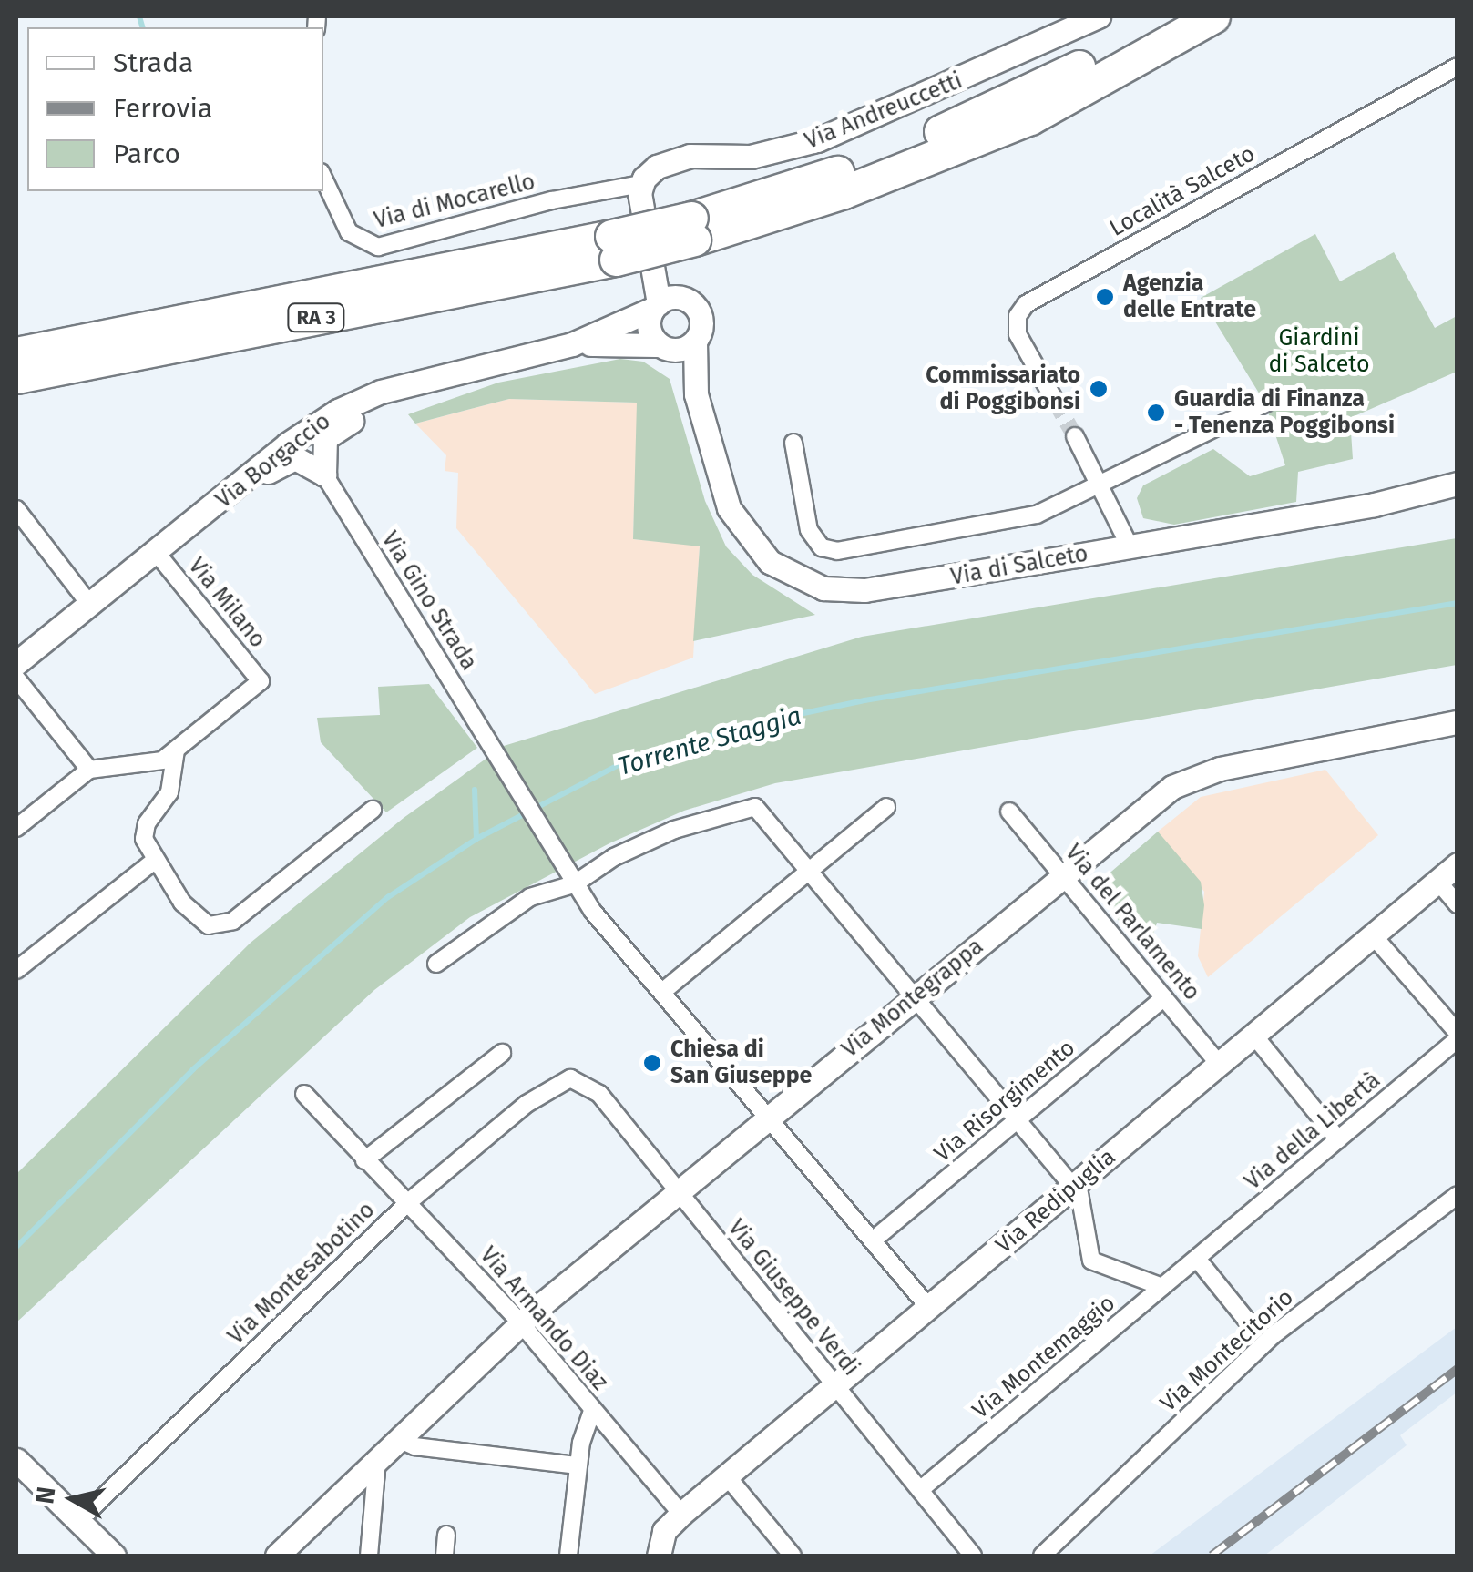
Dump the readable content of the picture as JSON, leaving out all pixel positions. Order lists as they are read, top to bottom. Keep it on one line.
{"streets":{"highway":["RA 3"],"main road":["Via Andreuccetti","Via Borgaccio","Via di Salceto","Via Montegrappa","Via Redipuglia"],"street":["Località Salceto","Via di Mocarello","Via Gino Strada","Via Milano","Via del Parlamento","Via Risorgimento","Via della Libertà","Via Montesabotino","Via Giuseppe Verdi","Via Armando Diaz","Via Montecitorio","Via Montemaggio"]},"crossings":[["Via Andreuccetti","Via di Mocarello"],["Via Borgaccio","Via di Salceto"],["Via Borgaccio","Via Milano"],["Via Gino Strada","Via Montegrappa"],["Via Gino Strada","Via Risorgimento"],["Via Gino Strada","Via Redipuglia"],["Via del Parlamento","Via Montegrappa"],["Via del Parlamento","Via Risorgimento"],["Via del Parlamento","Via Redipuglia"],["Via Montegrappa","Via Giuseppe Verdi"],["Via Montegrappa","Via Armando Diaz"],["Via della Libertà","Via Montemaggio"],["Via Redipuglia","Via Giuseppe Verdi"],["Via Redipuglia","Via Armando Diaz"],["Via Montesabotino","Via Giuseppe Verdi"],["Via Montesabotino","Via Armando Diaz"],["Via Giuseppe Verdi","Via Montemaggio"]],"water":["Torrente Staggia"],"parks":["Giardini di Salceto"],"places":["Agenzia delle Entrate","Commissariato di Poggibonsi","Guardia di Finanza - Tenenza Poggibonsi","Chiesa di San Giuseppe"],"legend":["Strada","Ferrovia","Parco"],"north":"left"}
